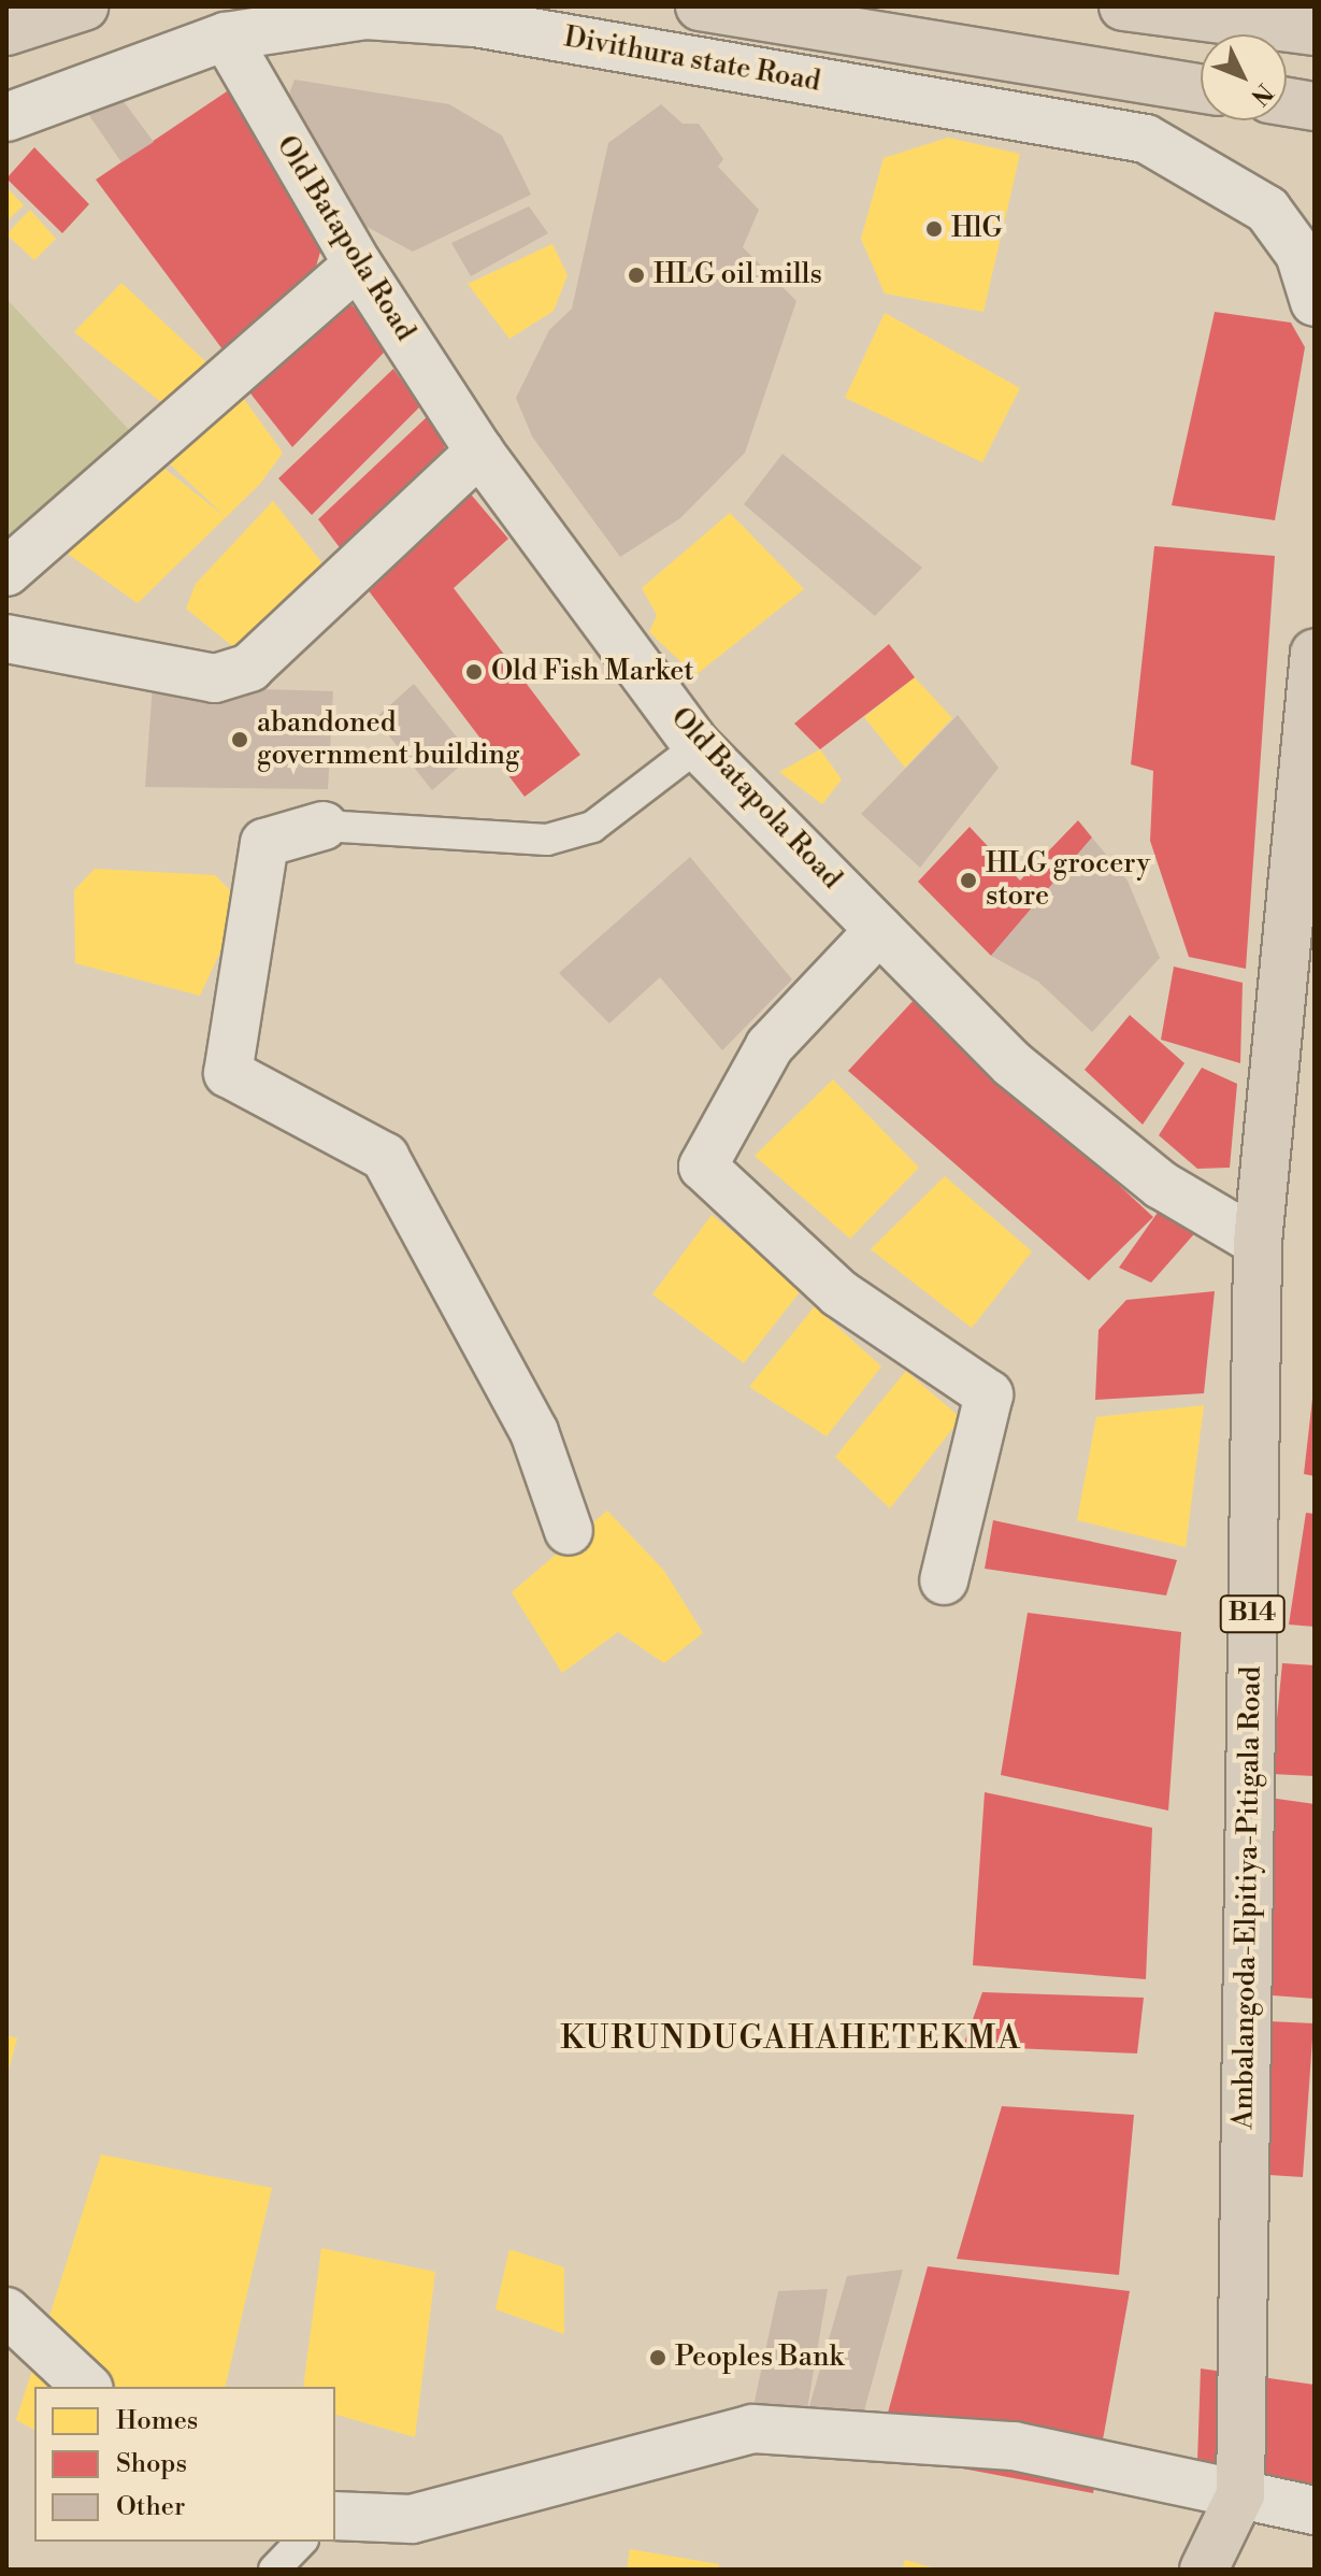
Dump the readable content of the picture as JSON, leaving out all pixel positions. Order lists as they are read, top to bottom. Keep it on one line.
{"streets":{"main road":["B14","Ambalangoda-Elpitiya-Pitigala Road"],"street":["Divithura state Road","Old Batapola Road"]},"crossings":[["Divithura state Road","Old Batapola Road"],["Old Batapola Road","Ambalangoda-Elpitiya-Pitigala Road"]],"districts":["KURUNDUGAHAHETEKMA"],"places":["HlG","HLG oil mills","Old Fish Market","abandoned government building","HLG grocery store","Peoples Bank"],"legend":["Homes","Shops","Other"],"north":"bottom right"}
